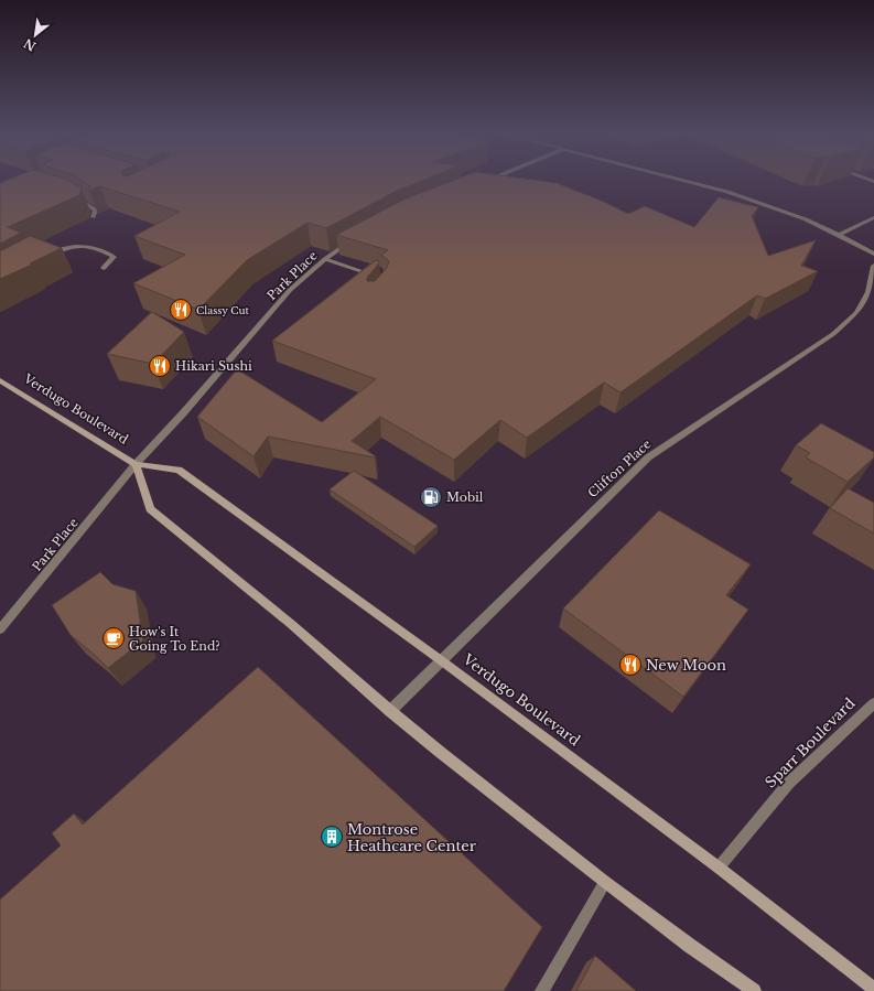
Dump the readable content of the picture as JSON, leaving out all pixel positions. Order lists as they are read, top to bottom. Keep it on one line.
{"streets":{"main road":["Verdugo Boulevard"],"street":["Park Place","Clifton Place","Sparr Boulevard"]},"crossings":[["Park Place","Verdugo Boulevard"],["Verdugo Boulevard","Clifton Place"],["Verdugo Boulevard","Sparr Boulevard"]],"places":{"restaurant":["Classy Cut","Hikari Sushi","New Moon"],"fuel station":["Mobil"],"cafe":["How's It Going To End?"],"building":["Montrose Heathcare Center"]},"north":"bottom left"}
